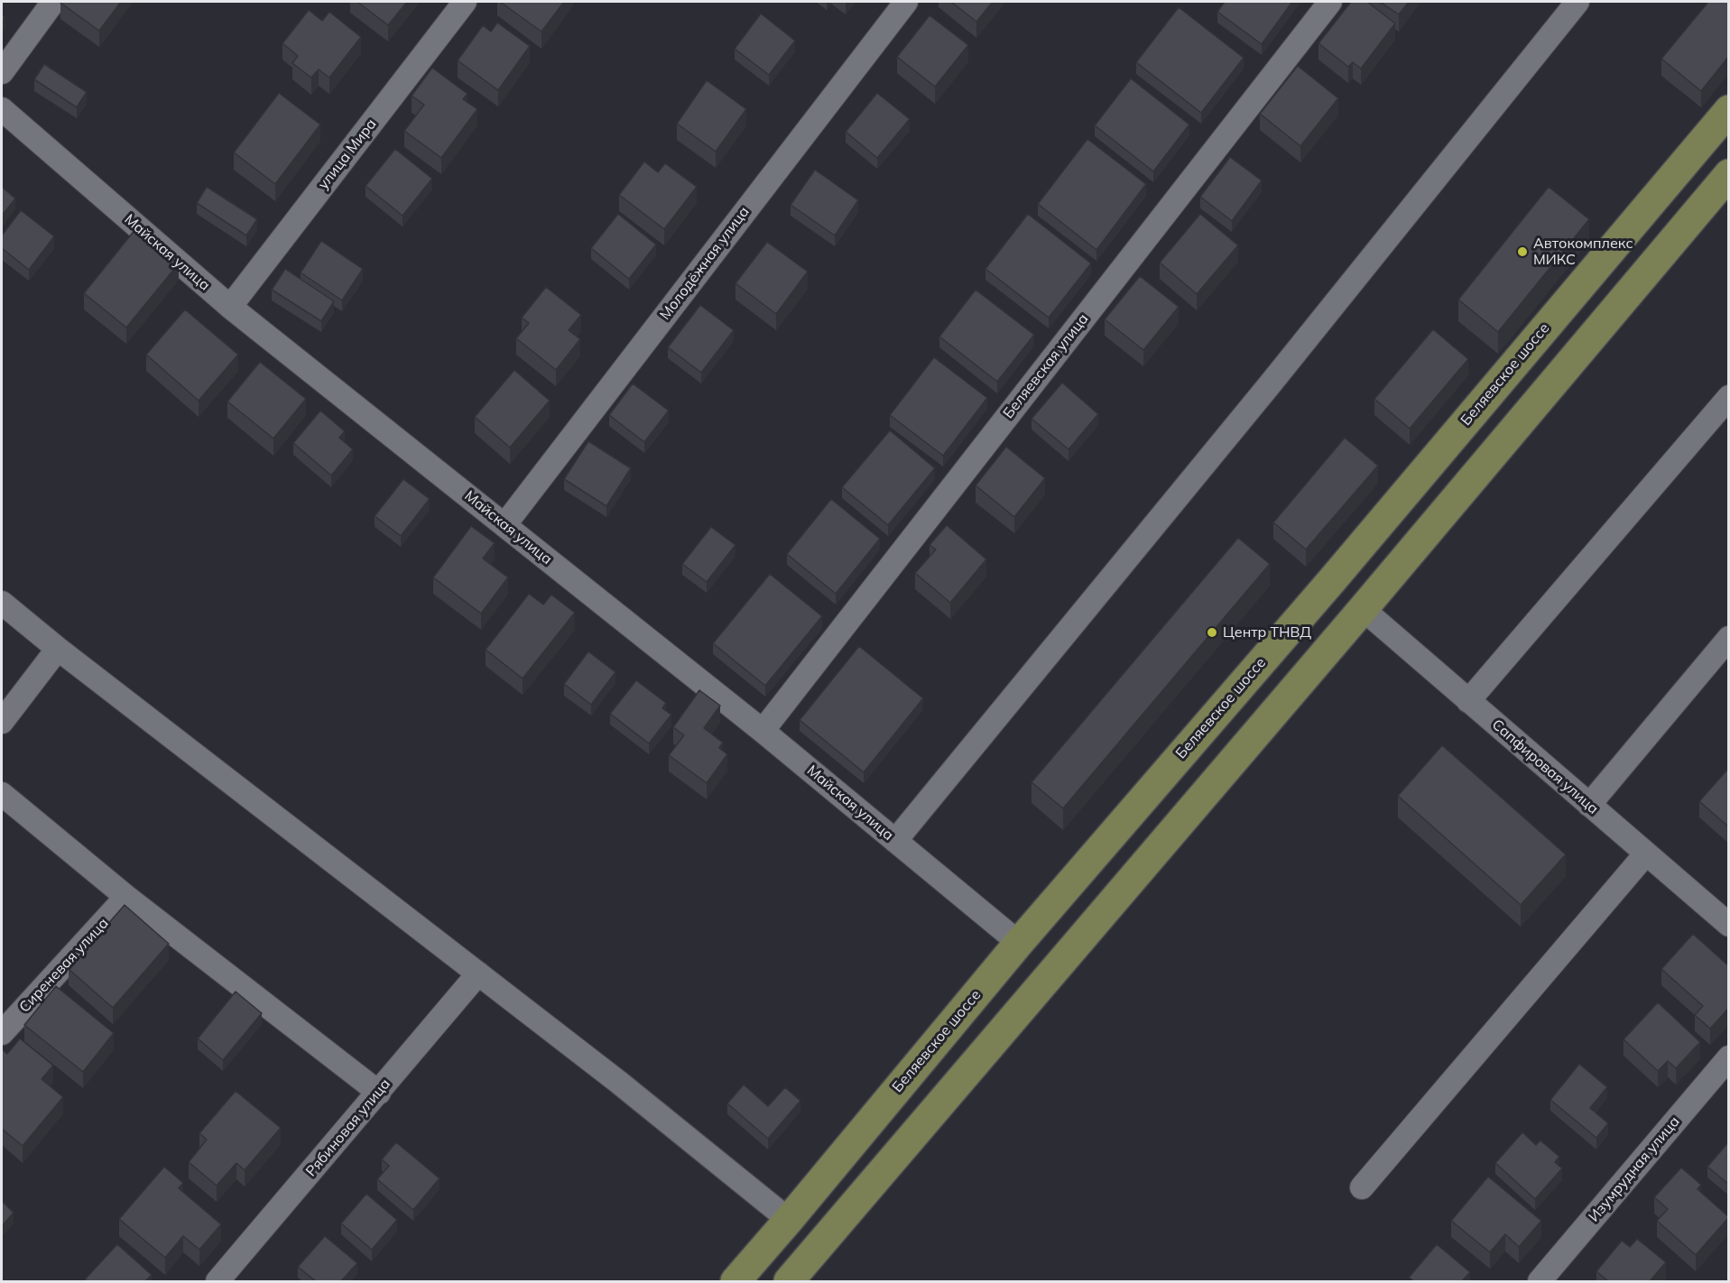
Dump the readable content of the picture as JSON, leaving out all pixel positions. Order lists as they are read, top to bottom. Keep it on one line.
{"streets":{"main road":["Беляевское шоссе"],"street":["улица Мира","Майская улица","Молодёжная улица","Беляевская улица","Сапфировая улица","Сиреневая улица","Рябиновая улица","Изумрудная улица"]},"crossings":[["улица Мира","Майская улица"],["Майская улица","Молодёжная улица"],["Майская улица","Беляевская улица"],["Майская улица","Беляевское шоссе"]],"places":["Автокомплекс МИКС","Центр ТНВД"]}
